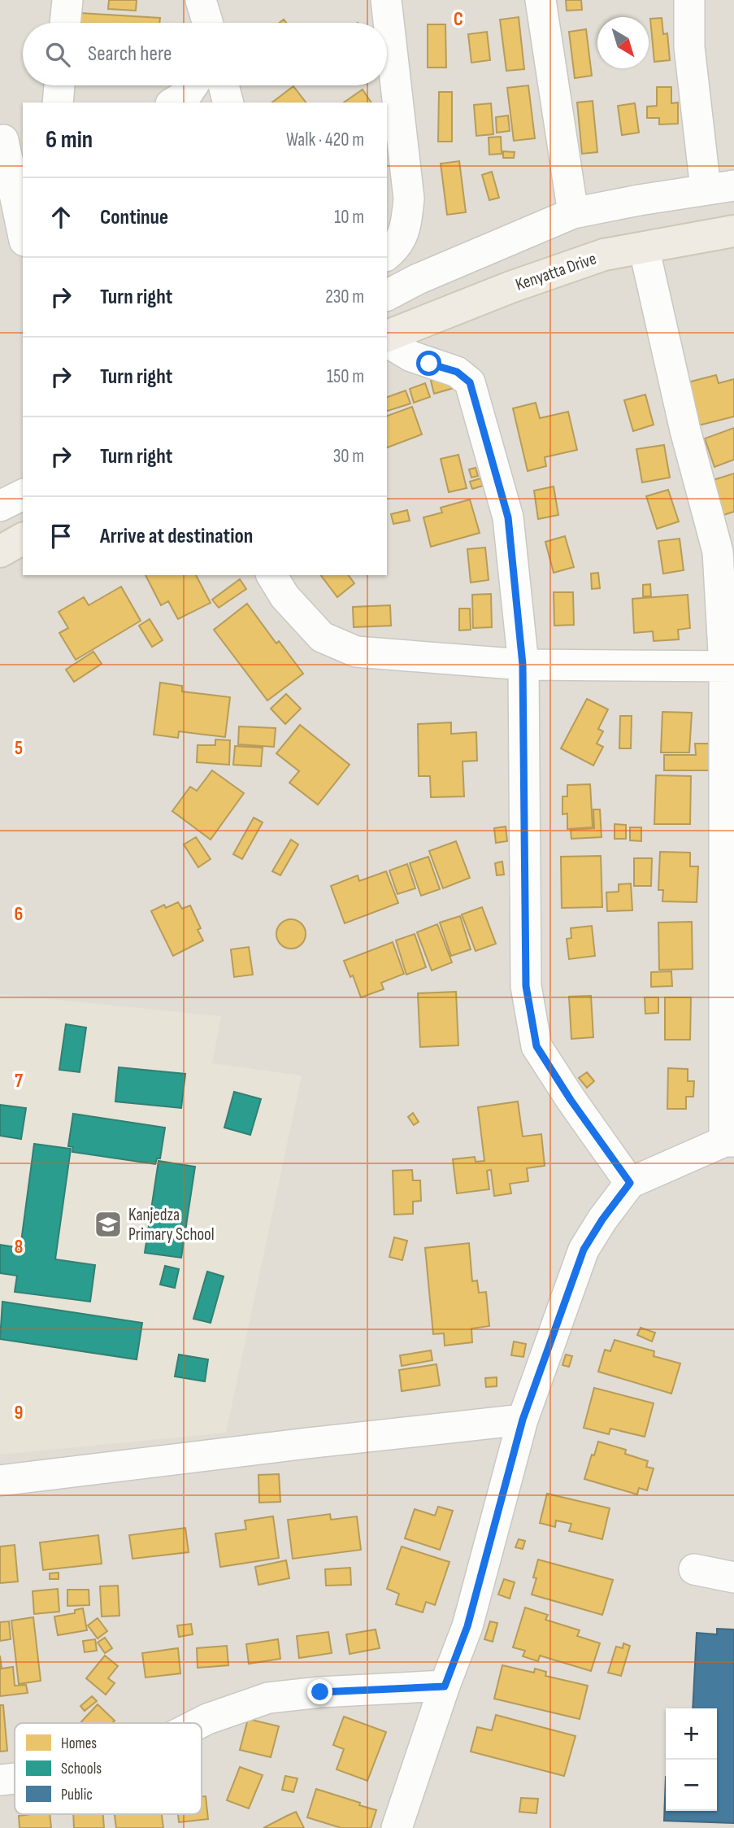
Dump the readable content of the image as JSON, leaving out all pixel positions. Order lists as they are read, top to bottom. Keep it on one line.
{"streets":{"main road":["Kenyatta Drive"]},"places":{"school or university":["Kanjedza Primary School"]},"legend":["Homes","Schools","Public"],"north":"bottom right","page":{"search":"Search here","heading":["6 min","Walk · 420 m"],"list":[["Continue","10 m"],["Turn right","230 m"],["Turn right","150 m"],["Turn right","30 m"],"Arrive at destination"],"map_buttons":["+","−"]},"grid":{"columns":["C"],"rows":["5","6","7","8","9"]}}
